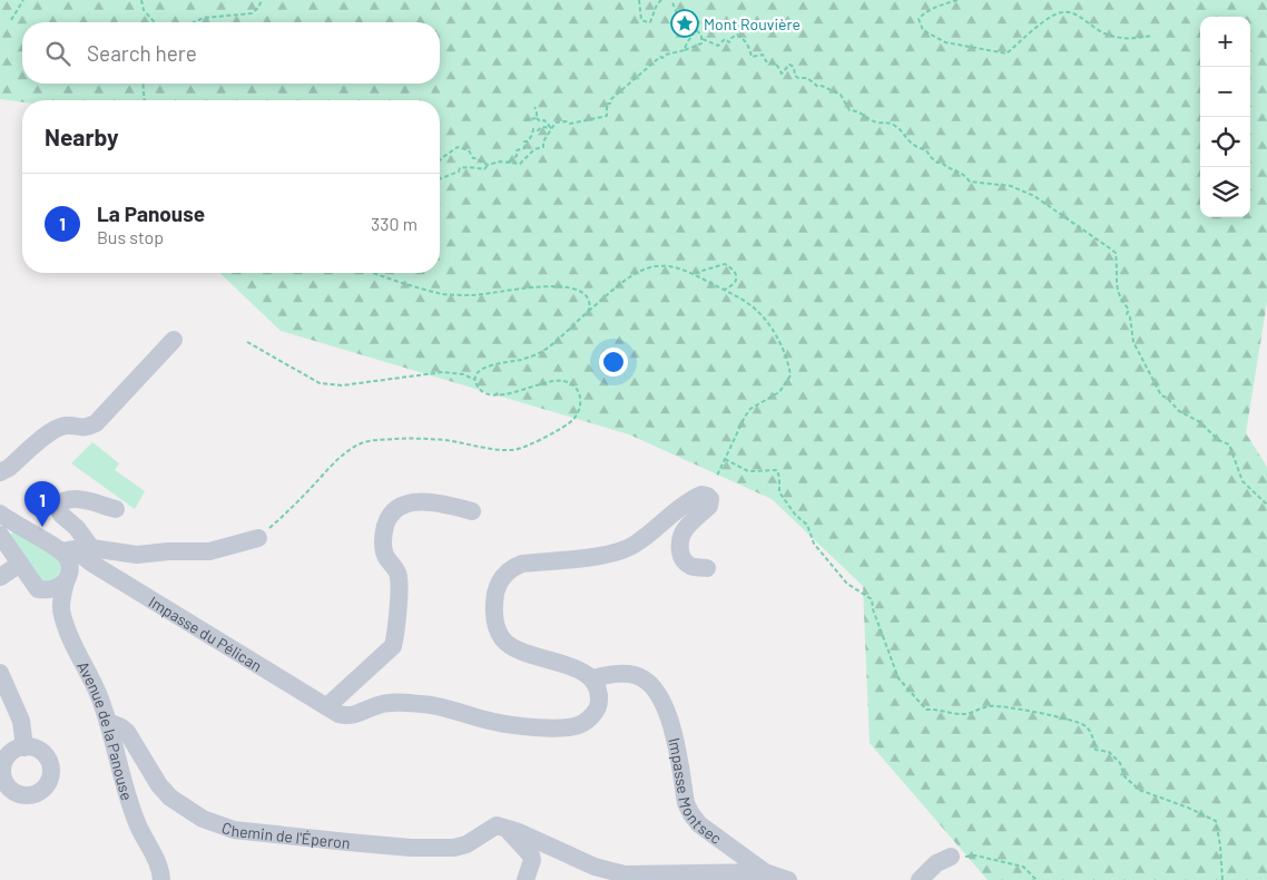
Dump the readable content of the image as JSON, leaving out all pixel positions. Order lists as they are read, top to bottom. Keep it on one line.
{"streets":{"street":["Impasse du Pélican","Avenue de la Panouse","Impasse Montsec","Chemin de l'Éperon"]},"crossings":[["Impasse du Pélican","Avenue de la Panouse"],["Impasse du Pélican","Impasse Montsec"],["Avenue de la Panouse","Chemin de l'Éperon"]],"places":{"place":["Mont Rouvière"]},"page":{"map_buttons":["+","−"],"search":"Search here","heading":"Nearby","list":[{"mark":"1","name":"La Panouse","note":"Bus stop","value":"330 m"}],"pins":"1"}}
